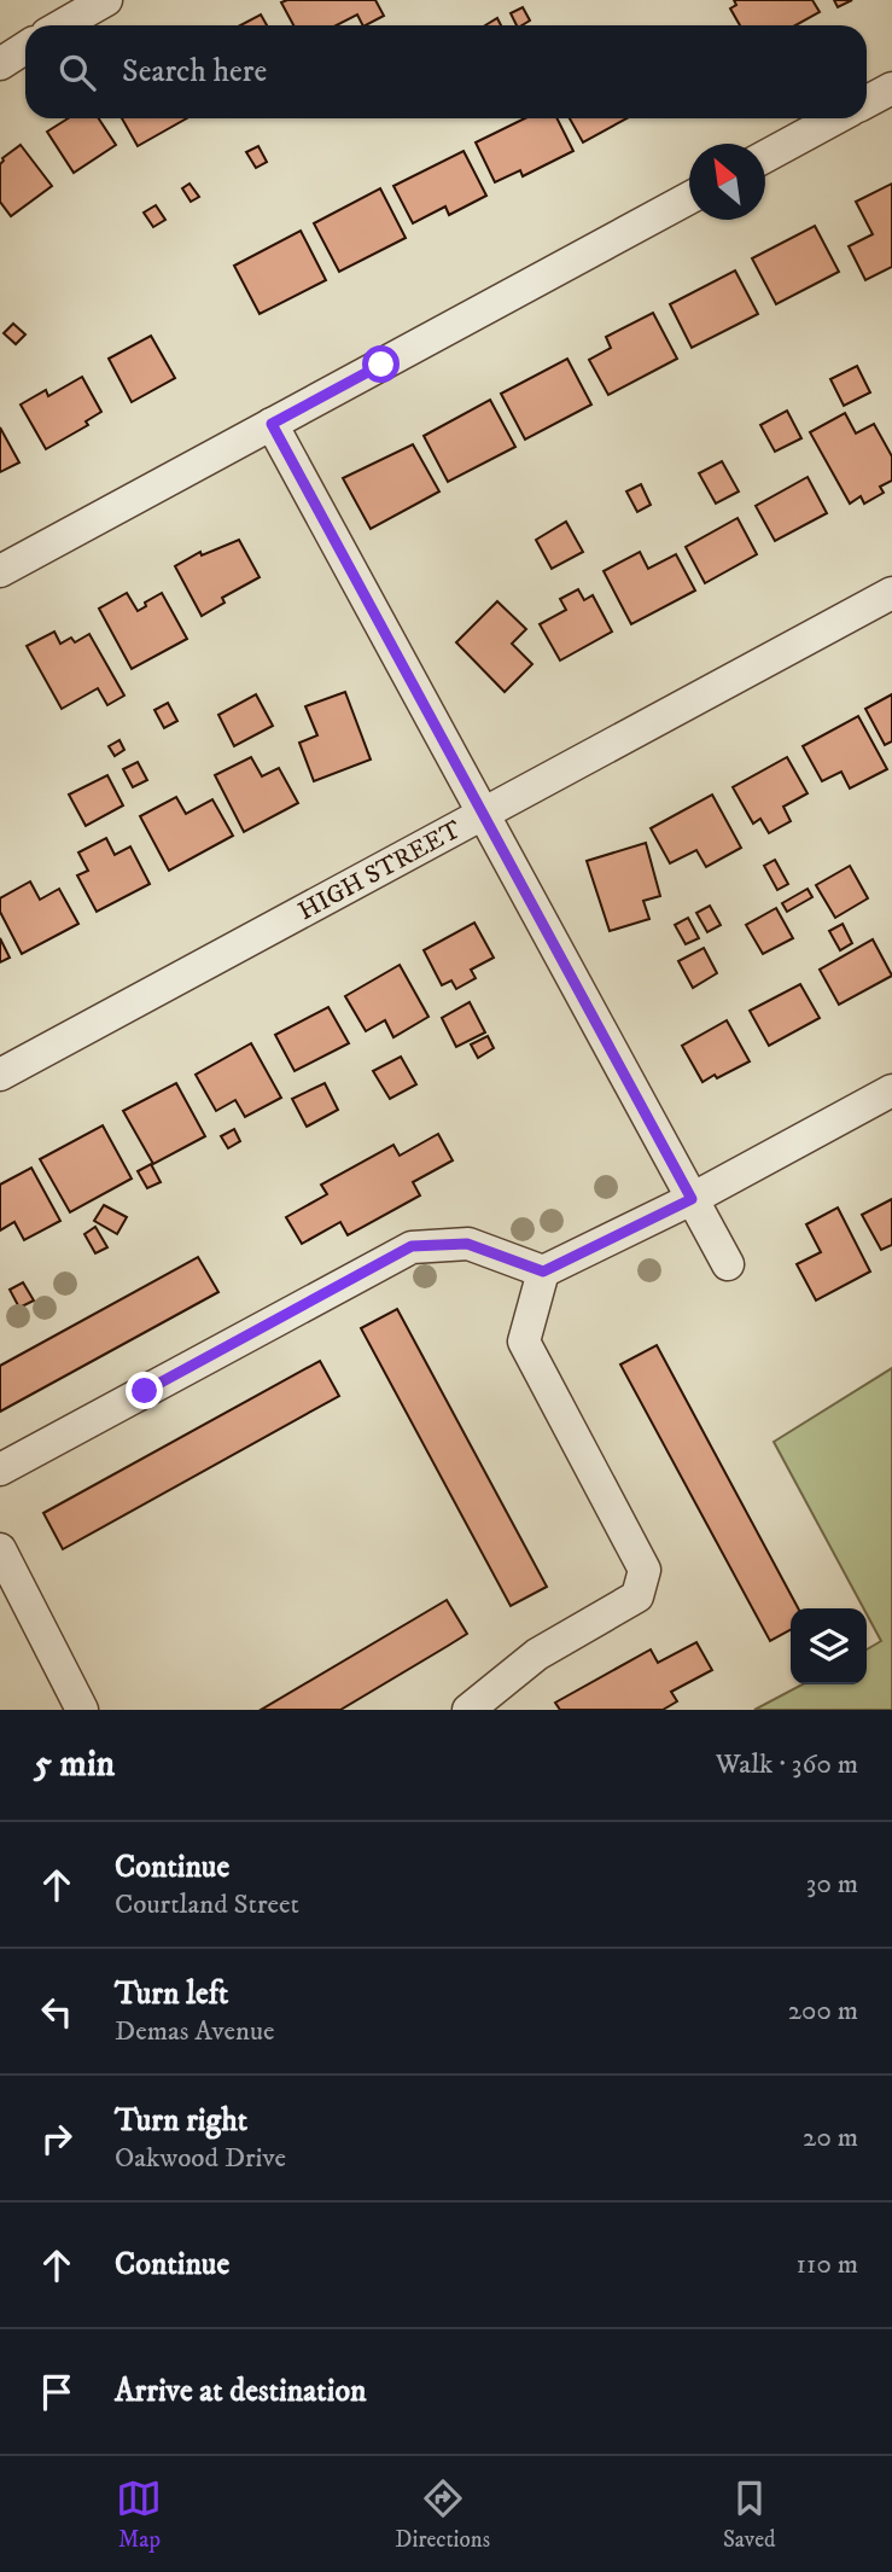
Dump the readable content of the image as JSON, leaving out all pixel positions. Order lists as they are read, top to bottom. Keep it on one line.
{"streets":{"street":["HIGH STREET"]},"north":"top left","page":{"search":"Search here","heading":["5 min","Walk · 360 m"],"list":[["Continue","Courtland Street","30 m"],["Turn left","Demas Avenue","200 m"],["Turn right","Oakwood Drive","20 m"],["Continue","110 m"],"Arrive at destination"],"nav":["Map","Directions","Saved"]}}
